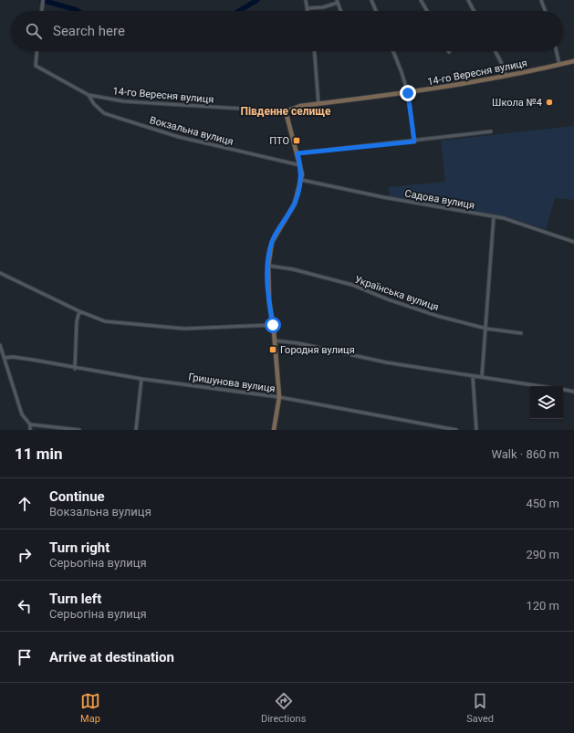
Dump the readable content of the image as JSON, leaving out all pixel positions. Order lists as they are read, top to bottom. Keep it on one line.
{"streets":{"street":["14-го Вересня вулиця","Вокзальна вулиця","Садова вулиця","Українська вулиця","Гришунова вулиця"]},"crossings":[["14-го Вересня вулиця","Вокзальна вулиця"]],"districts":["Південне селище"],"places":{"other":["Школа №4"],"transit":["ПТО","Городня вулиця"]},"page":{"search":"Search here","heading":["11 min","Walk · 860 m"],"list":[["Continue","Вокзальна вулиця","450 m"],["Turn right","Серьогіна вулиця","290 m"],["Turn left","Серьогіна вулиця","120 m"],"Arrive at destination"],"nav":["Map","Directions","Saved"]}}
